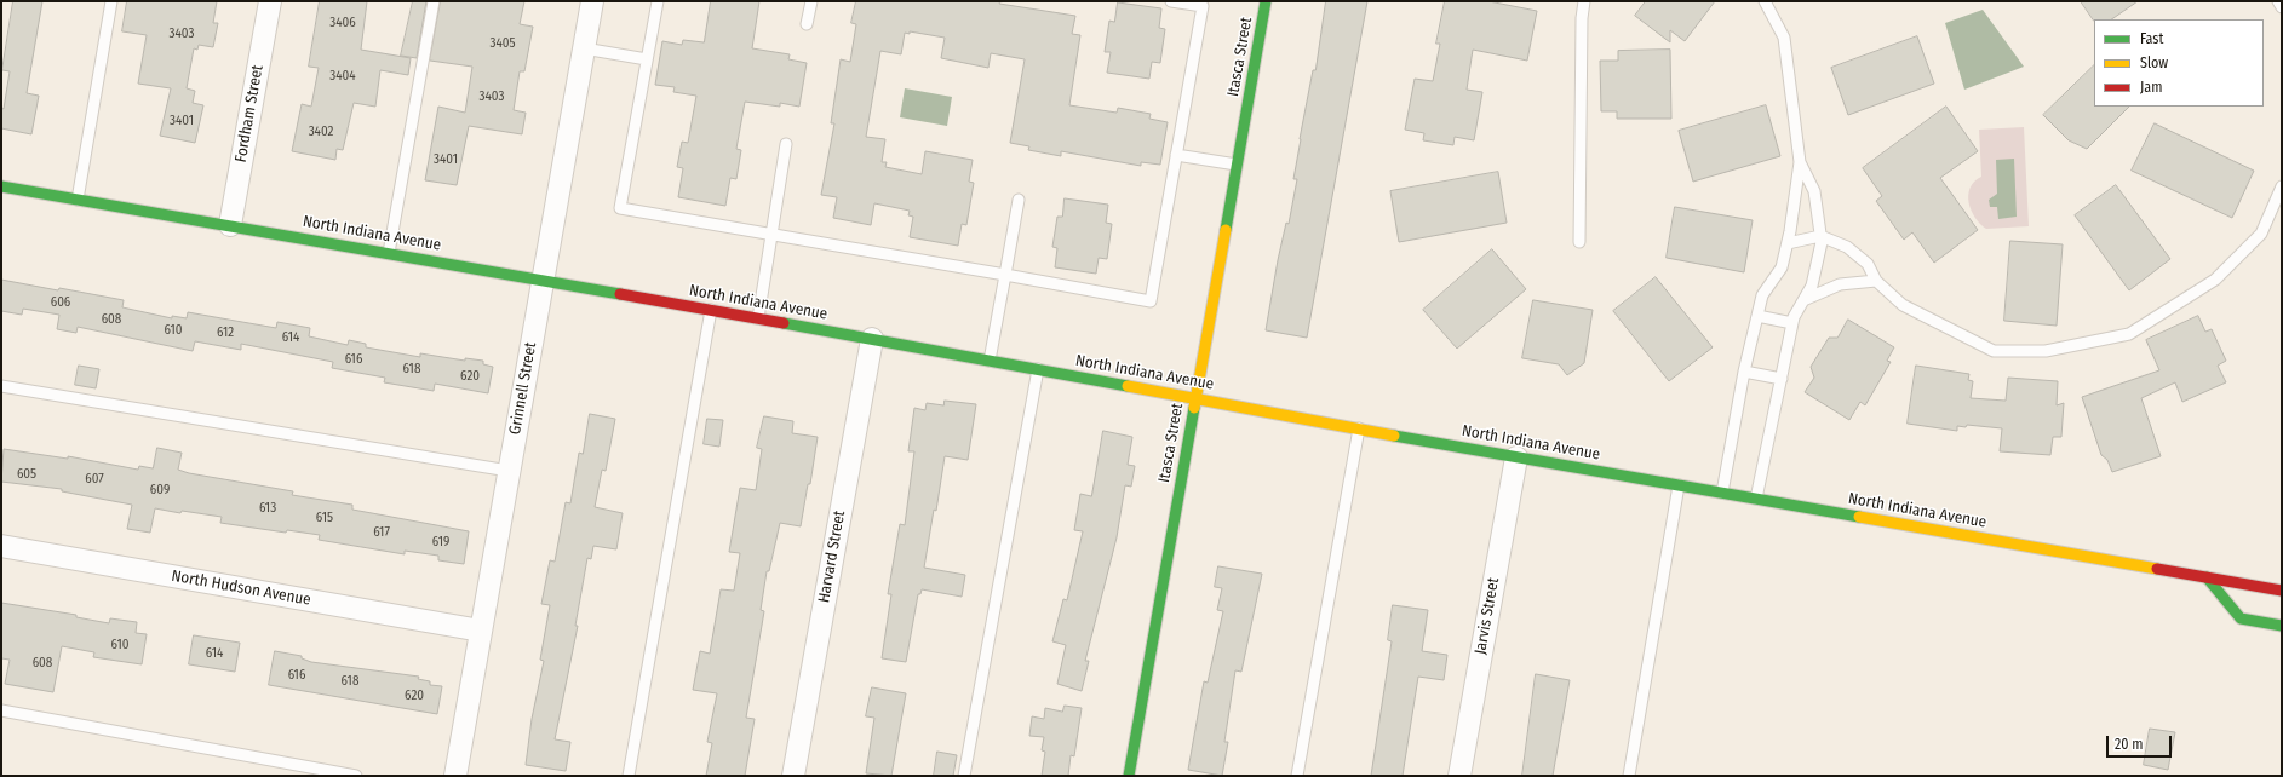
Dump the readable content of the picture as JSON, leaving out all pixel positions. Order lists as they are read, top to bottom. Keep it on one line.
{"streets":{"main road":["Itasca Street","North Indiana Avenue"],"street":["Fordham Street","Grinnell Street","Harvard Street","North Hudson Avenue","Jarvis Street"]},"crossings":[["Itasca Street","North Indiana Avenue"],["Fordham Street","North Indiana Avenue"],["North Indiana Avenue","Grinnell Street"],["North Indiana Avenue","Harvard Street"],["North Indiana Avenue","Jarvis Street"],["Grinnell Street","North Hudson Avenue"]],"house_numbers":["3406","3403","3405","3404","3403","3401","3402","3401","606","608","610","612","614","616","618","620","605","607","609","613","615","617","619","610","614","608","616","618","620"],"legend":["Fast","Slow","Jam"],"scale_bar":"20 m"}
